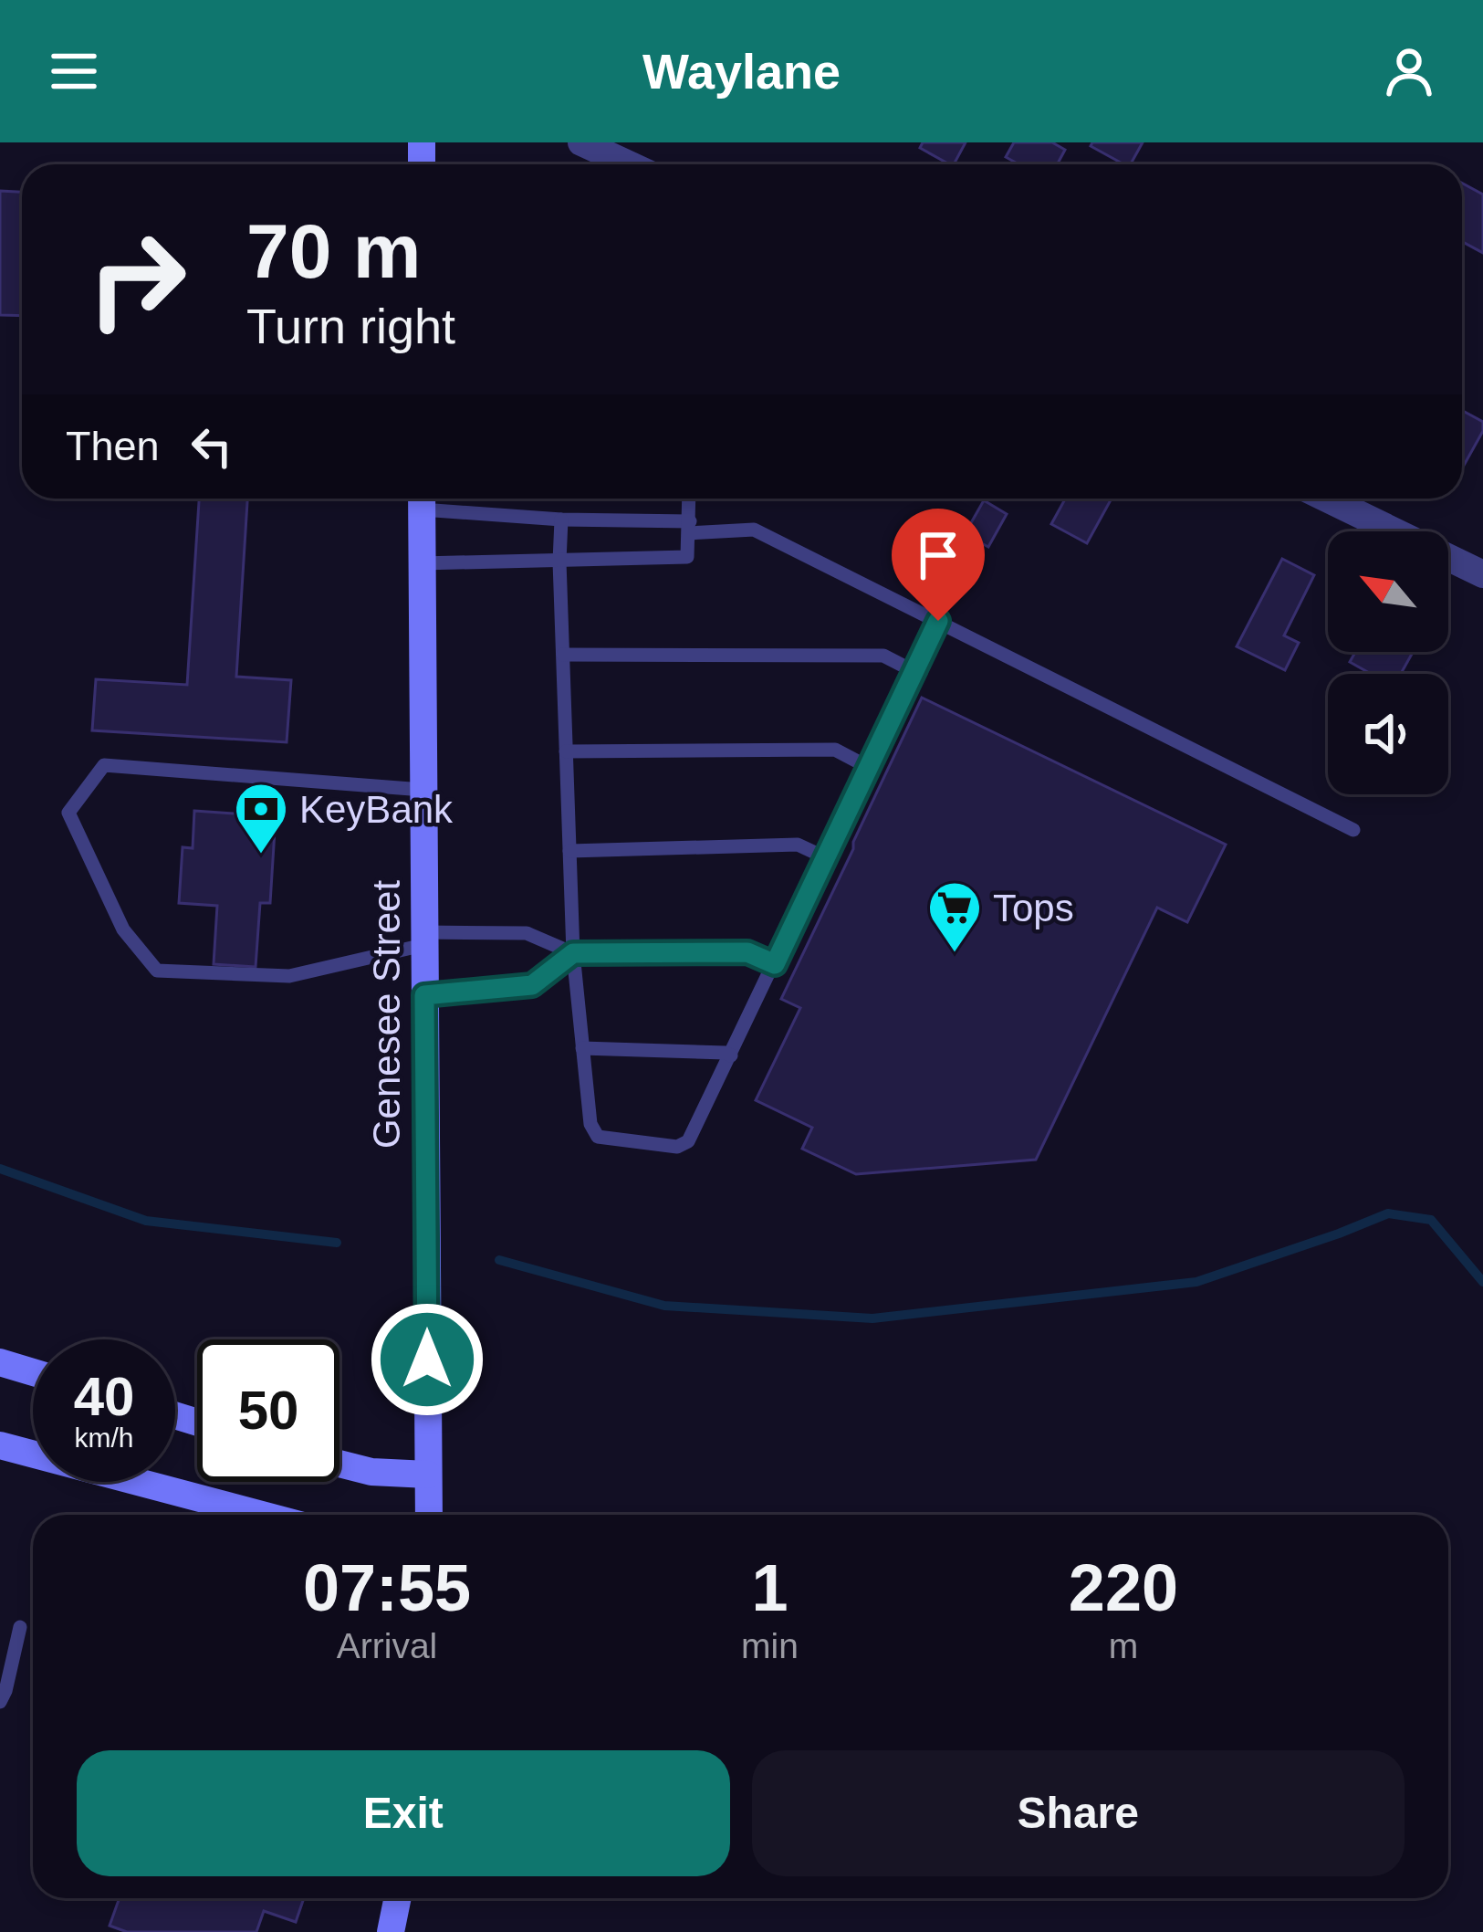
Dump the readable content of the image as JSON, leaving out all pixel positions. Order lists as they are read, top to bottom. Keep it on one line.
{"streets":{"main road":["Genesee Street"]},"places":{"bank":["KeyBank"],"supermarket":["Tops"]},"north":"top left","page":{"header":"Waylane","turn":["70 m","Turn right"],"then":"Then","speed":"40 km/h","limit":"50","eta":["07:55","Arrival","1","min","220","m"],"buttons":["Exit","Share"]}}
